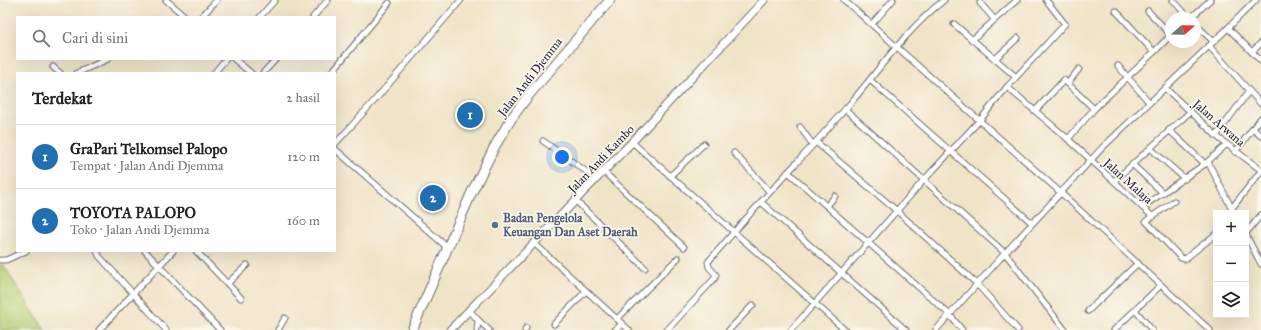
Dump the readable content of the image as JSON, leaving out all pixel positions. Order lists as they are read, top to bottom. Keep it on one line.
{"streets":{"highway":["Jalan Andi Djemma"],"street":["Jalan Arwana","Jalan Andi Kambo","Jalan Malaja"]},"places":["Badan Pengelola Keuangan Dan Aset Daerah"],"north":"right","page":{"search":"Cari di sini","heading":["Terdekat","2 hasil"],"pins":["1","2"],"list":[{"mark":"1","name":"GraPari Telkomsel Palopo","note":"Tempat · Jalan Andi Djemma","value":"120 m"},{"mark":"2","name":"TOYOTA PALOPO","note":"Toko · Jalan Andi Djemma","value":"160 m"}],"map_buttons":["+","−"]}}
